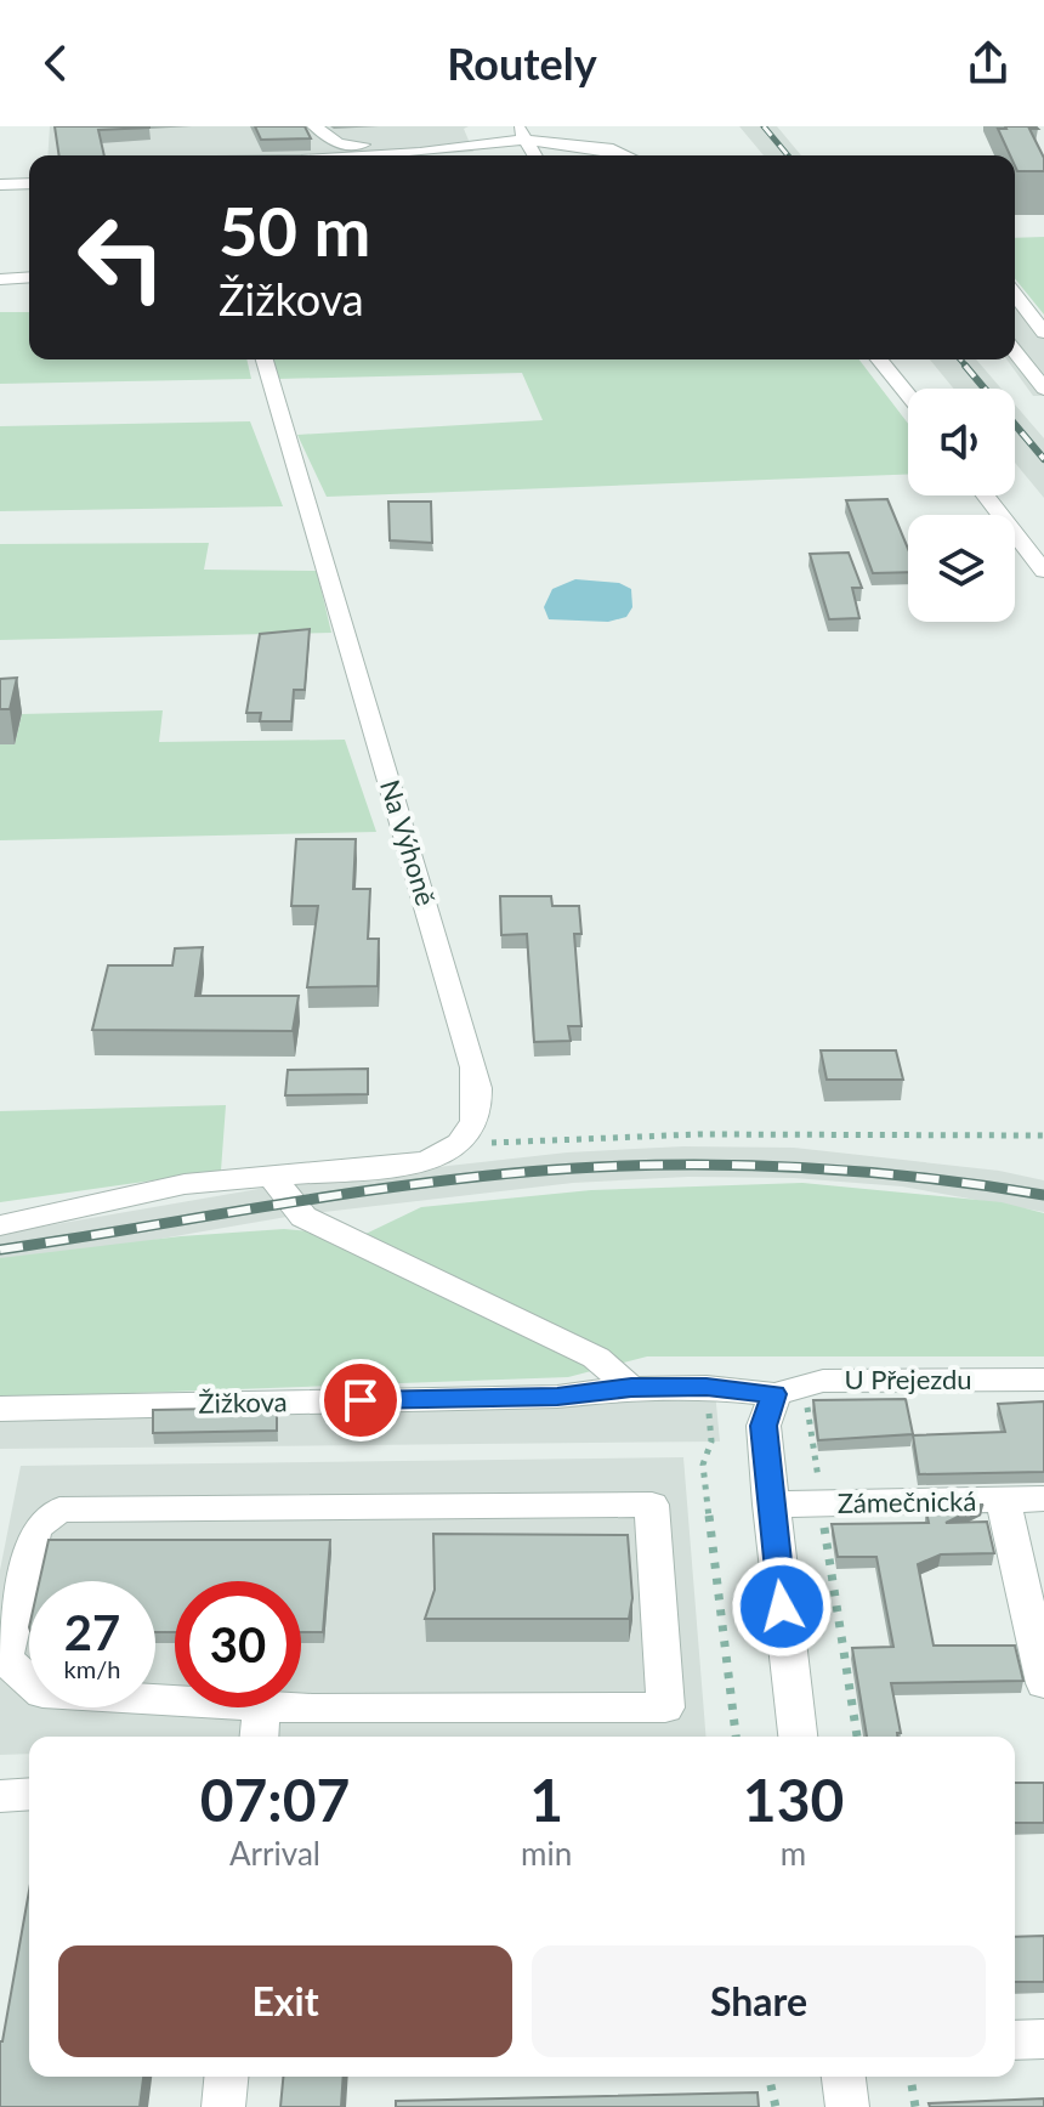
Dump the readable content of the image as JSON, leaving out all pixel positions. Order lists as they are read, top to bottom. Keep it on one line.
{"streets":{"street":["Na Výhoně","U Přejezdu","Žižkova","Zámečnická"]},"crossings":[["U Přejezdu","Žižkova"]],"page":{"header":"Routely","turn":["50 m","Žižkova"],"speed":"27 km/h","limit":"30","eta":["07:07","Arrival","1","min","130","m"],"buttons":["Exit","Share"]}}
